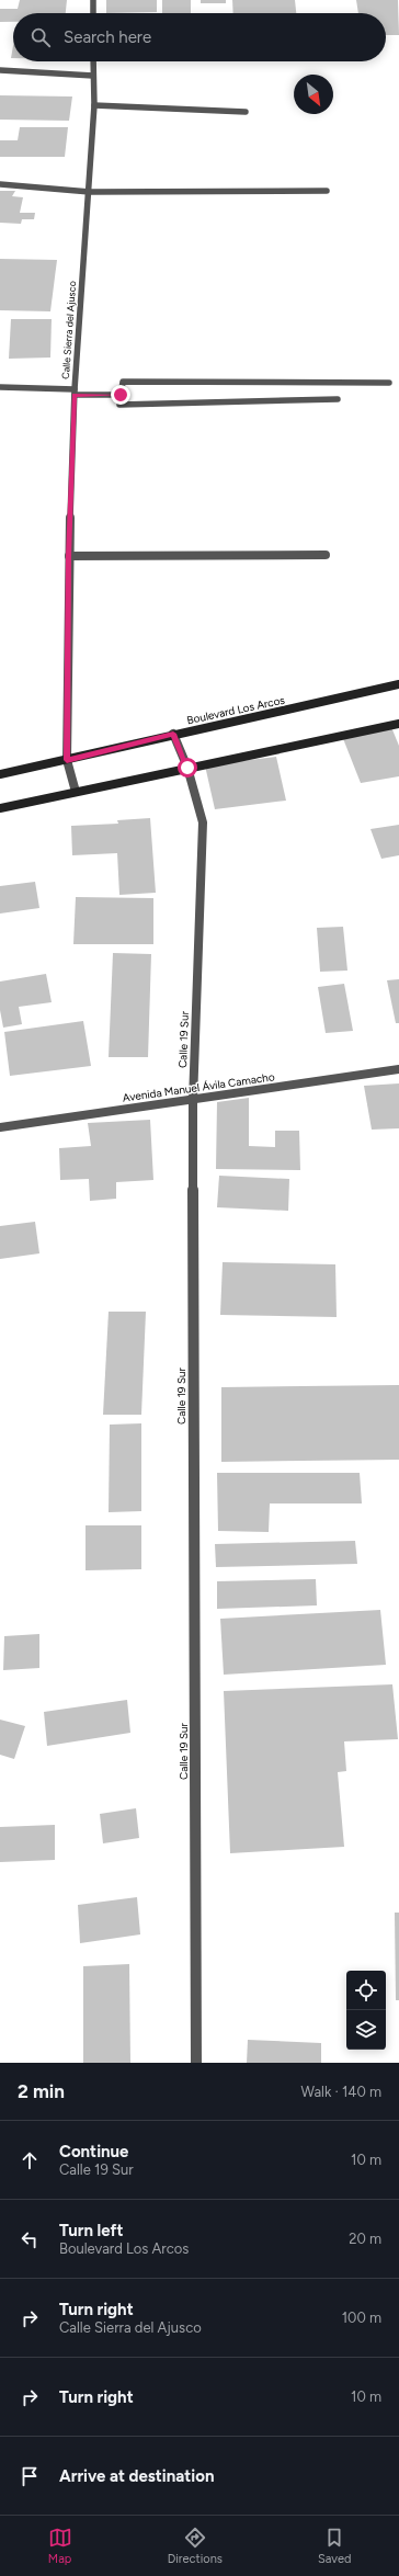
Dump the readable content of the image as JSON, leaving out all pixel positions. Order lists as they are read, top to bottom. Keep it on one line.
{"streets":{"main road":["Boulevard Los Arcos"],"street":["Calle Sierra del Ajusco","Calle 19 Sur","Avenida Manuel Ávila Camacho"]},"crossings":[["Calle Sierra del Ajusco","Boulevard Los Arcos"],["Boulevard Los Arcos","Calle 19 Sur"],["Calle 19 Sur","Avenida Manuel Ávila Camacho"]],"north":"bottom right","page":{"search":"Search here","heading":["2 min","Walk · 140 m"],"list":[["Continue","Calle 19 Sur","10 m"],["Turn left","Boulevard Los Arcos","20 m"],["Turn right","Calle Sierra del Ajusco","100 m"],["Turn right","10 m"],"Arrive at destination"],"nav":["Map","Directions","Saved"]}}
